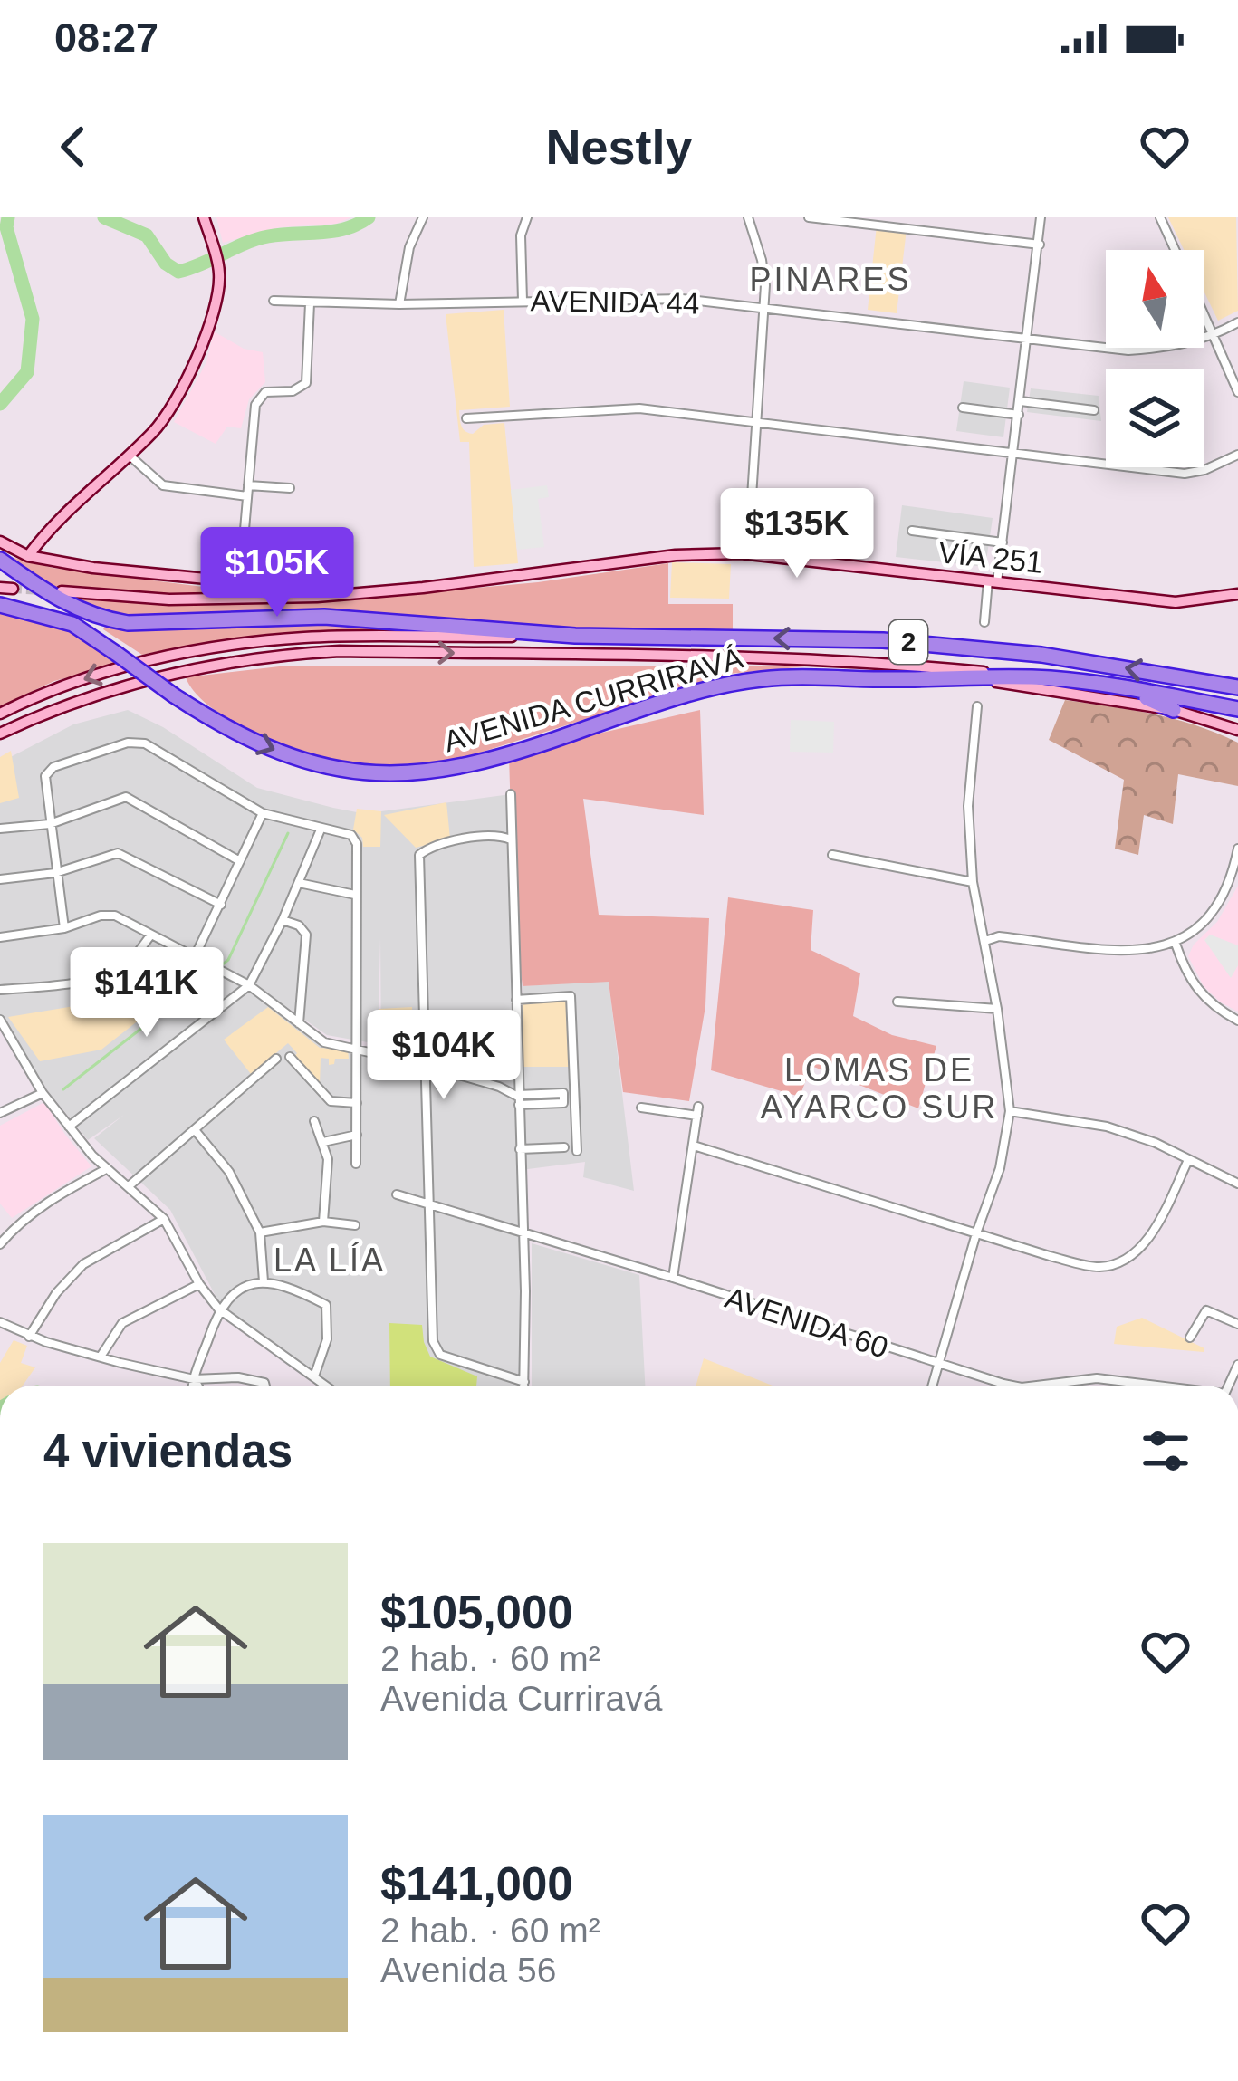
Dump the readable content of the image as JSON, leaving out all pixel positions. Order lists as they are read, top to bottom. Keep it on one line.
{"streets":{"highway":["2","AVENIDA CURRIRAVÁ"],"main road":["VÍA 251"],"street":["AVENIDA 44","AVENIDA 60"]},"districts":["PINARES","LOMAS DE AYARCO SUR","LA LÍA"],"north":"top","page":{"status":"08:27","header":"Nestly","price":["$135K","$105K","$141K","$104K"],"heading":"4 viviendas","list":[{"name":"$105,000","note":"2 hab. · 60 m² · Avenida Curriravá"},{"name":"$141,000","note":"2 hab. · 60 m² · Avenida 56"}]}}
